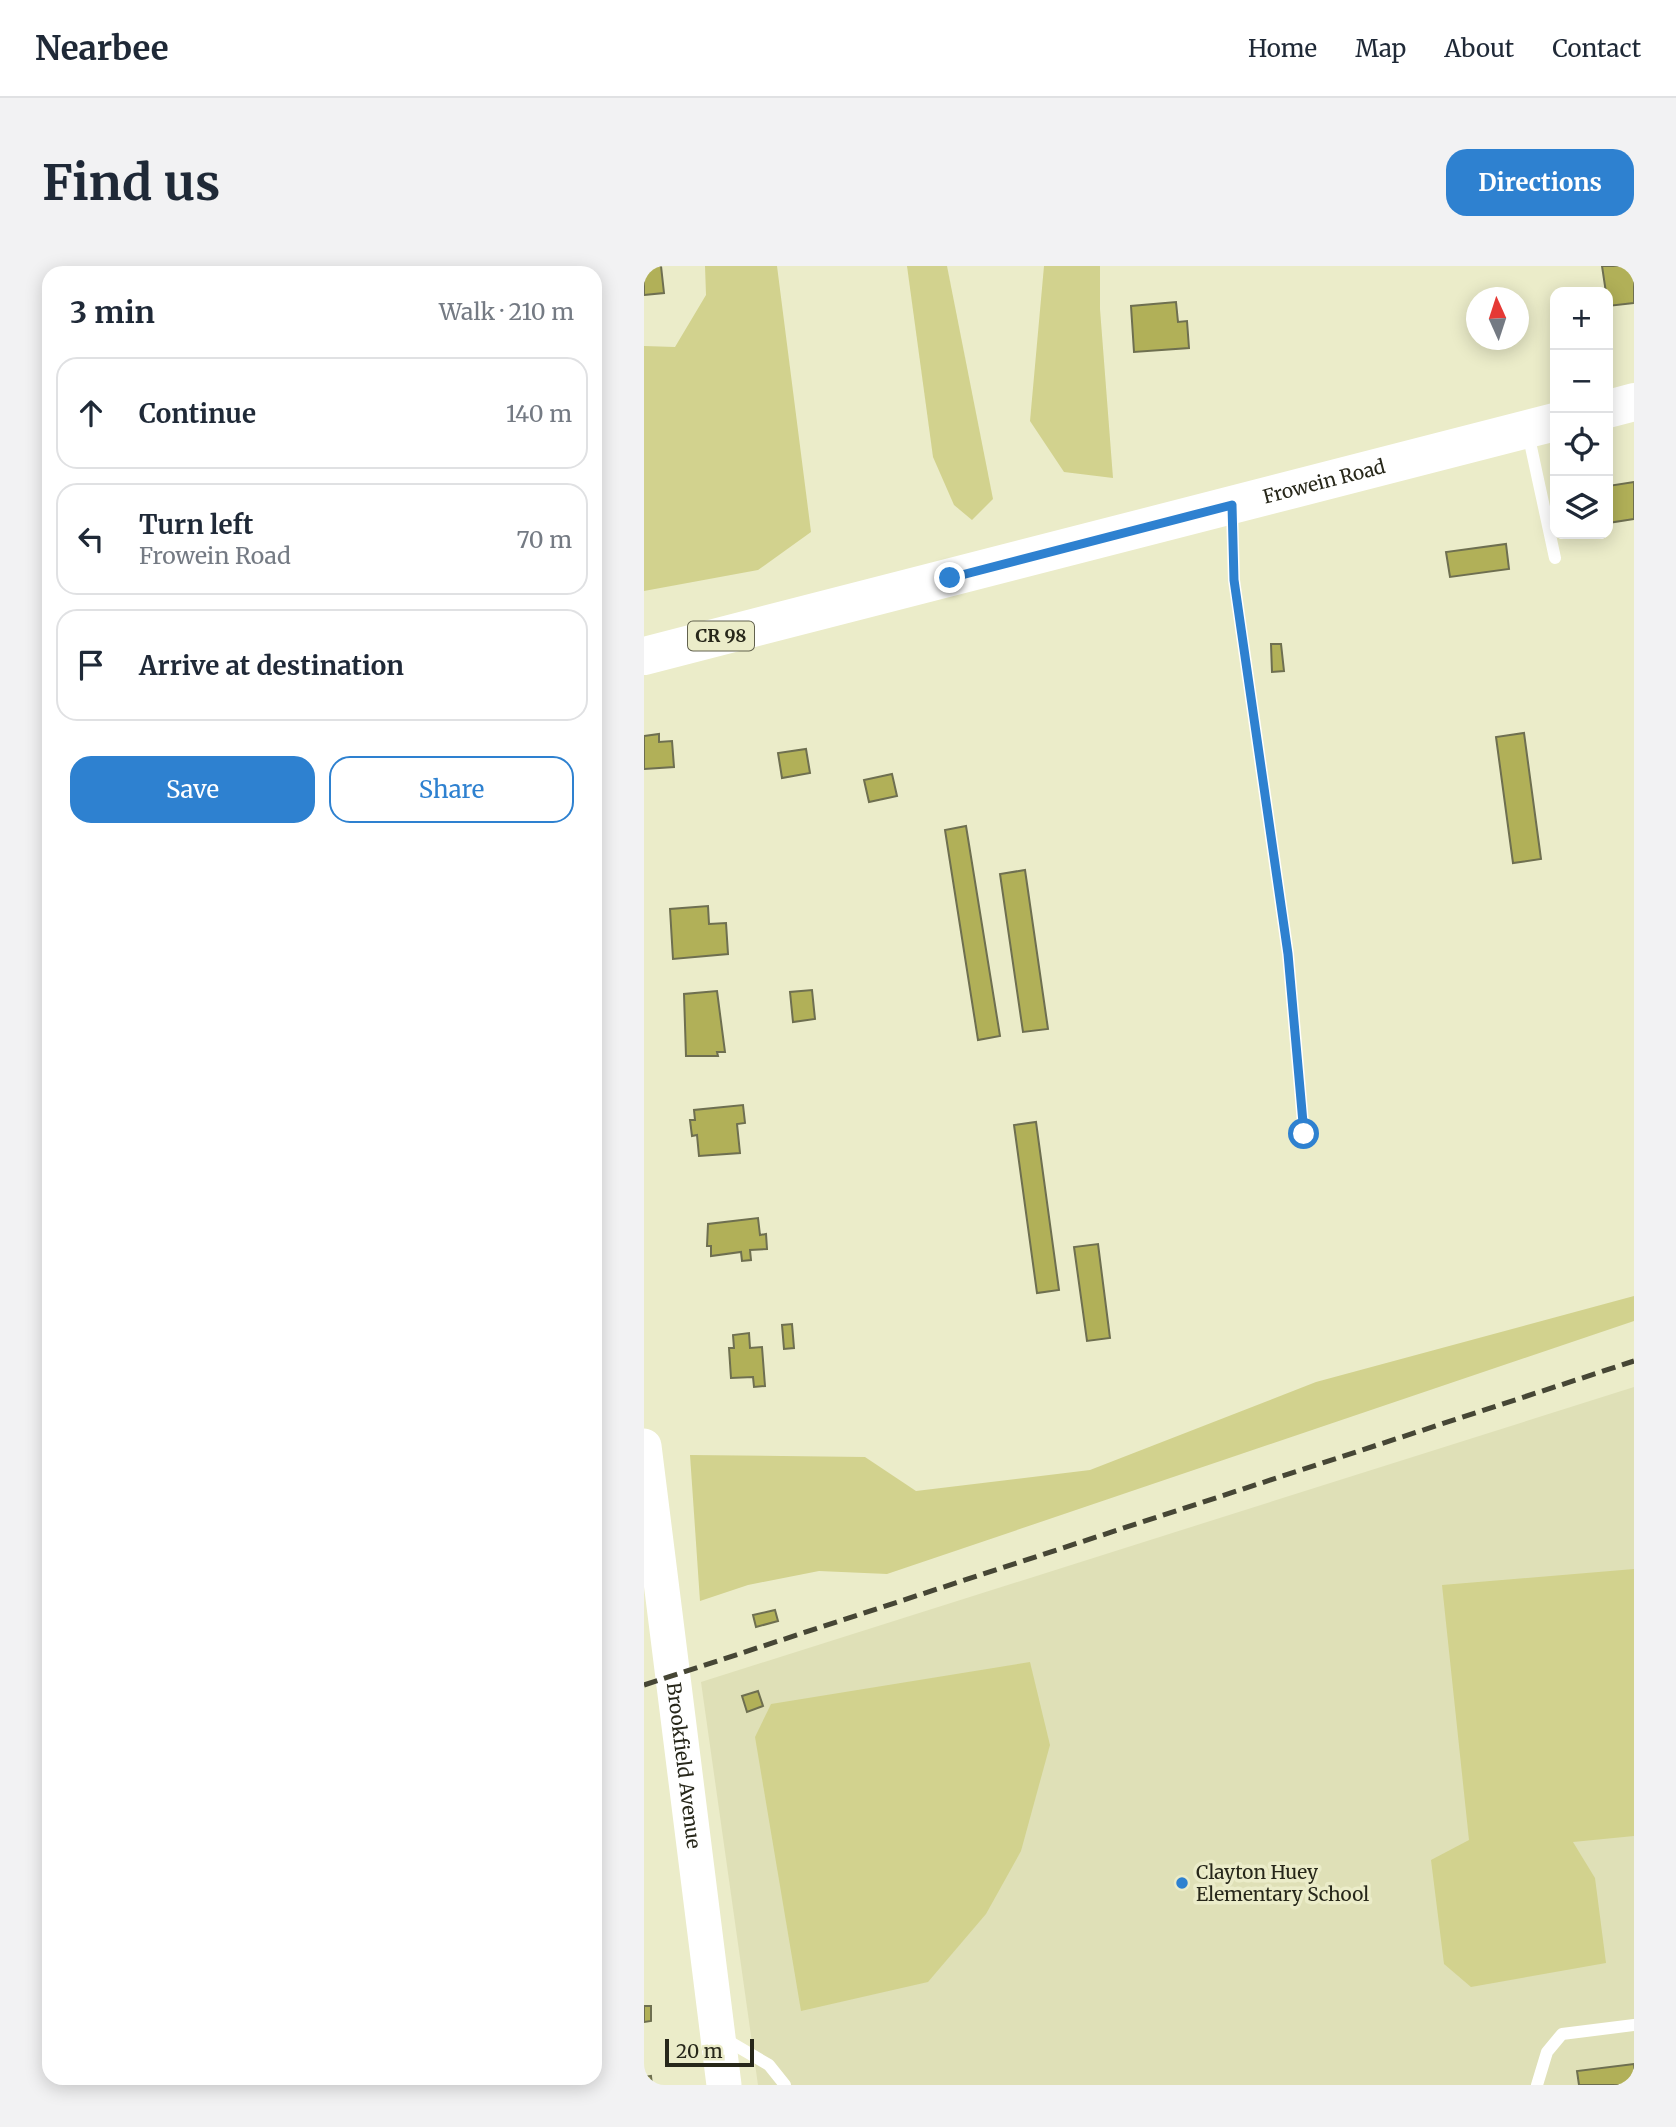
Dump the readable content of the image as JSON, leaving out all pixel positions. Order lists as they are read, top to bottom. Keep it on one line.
{"streets":{"main road":["Frowein Road","CR 98","Brookfield Avenue"]},"places":["Clayton Huey Elementary School"],"scale_bar":"20 m","north":"top","page":{"header":"Nearbee","nav":["Home","Map","About","Contact"],"buttons":["Directions",["Save","Share"]],"title":"Find us","heading":["3 min","Walk · 210 m"],"map_buttons":["+","−"],"list":[["Continue","140 m"],["Turn left","Frowein Road","70 m"],"Arrive at destination"],"scale":"20 m"}}
